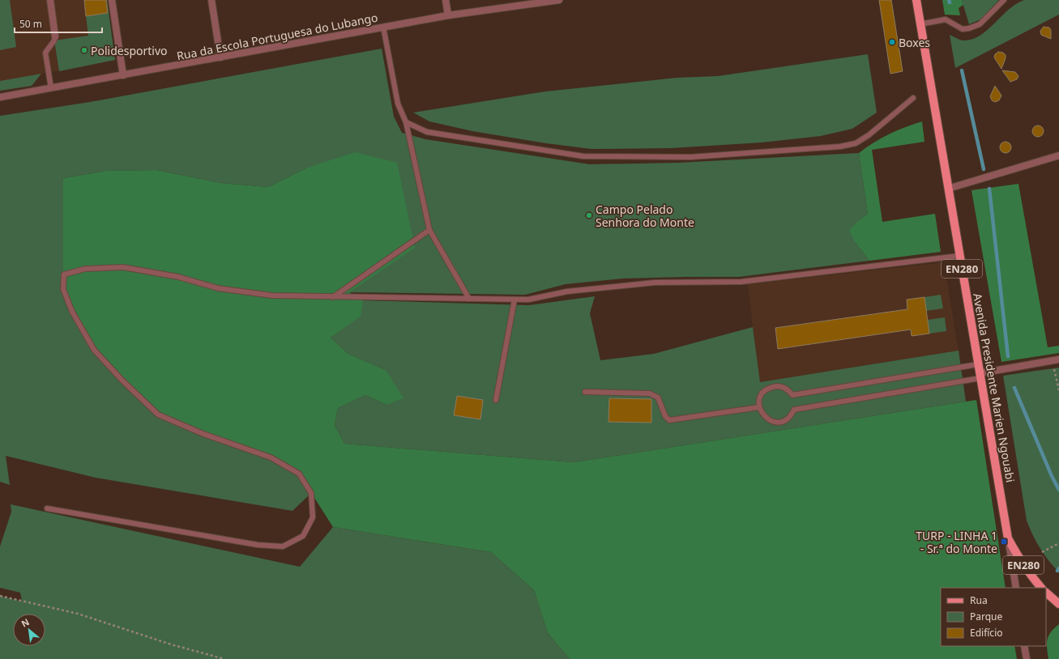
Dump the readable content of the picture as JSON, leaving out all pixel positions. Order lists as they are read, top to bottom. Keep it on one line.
{"streets":{"main road":["EN280","Avenida Presidente Marien Ngouabi"],"street":["Rua da Escola Portuguesa do Lubango"]},"crossings":[["EN280","Avenida Presidente Marien Ngouabi"]],"places":{"other":["Boxes","Polidesportivo","Campo Pelado Senhora do Monte"],"transit":["TURP - LINHA 1 - Sr.ª do Monte"]},"legend":["Rua","Parque","Edifício"],"scale_bar":"50 m","north":"top left"}
